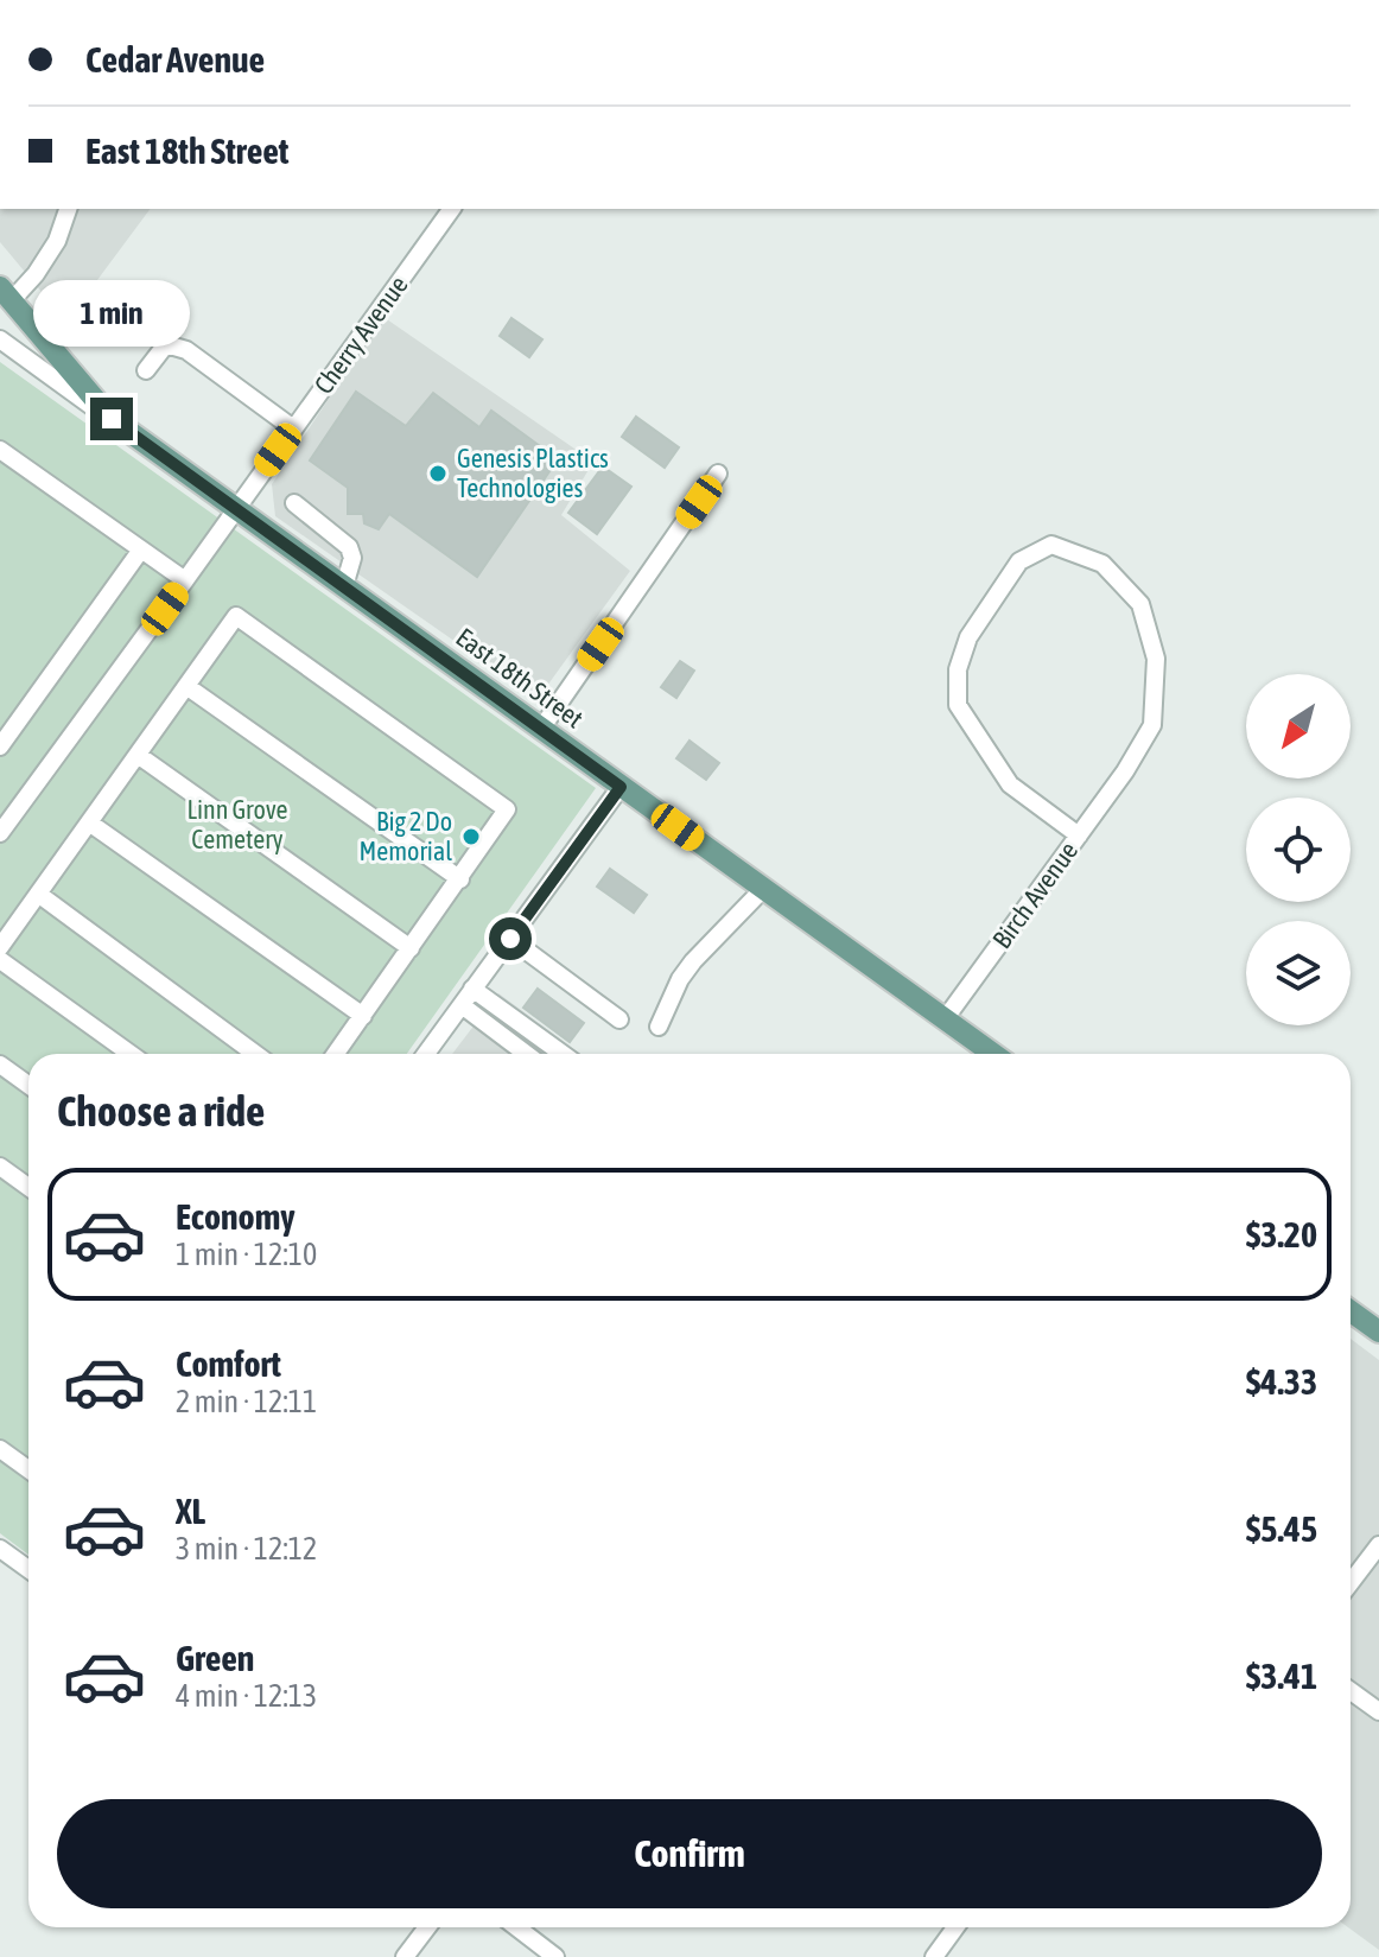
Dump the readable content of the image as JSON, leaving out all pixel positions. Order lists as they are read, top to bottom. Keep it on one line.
{"streets":{"main road":["East 18th Street"],"street":["Cherry Avenue","Birch Avenue"]},"crossings":[["Cherry Avenue","East 18th Street"],["East 18th Street","Birch Avenue"]],"parks":["Linn Grove Cemetery"],"places":["Genesis Plastics Technologies","Big 2 Do Memorial"],"north":"bottom left","page":{"banner":["Cedar Avenue","East 18th Street"],"bubble":"1 min","heading":"Choose a ride","list":[{"name":"Economy","note":"1 min · 12:10","value":"$3.20"},{"name":"Comfort","note":"2 min · 12:11","value":"$4.33"},{"name":"XL","note":"3 min · 12:12","value":"$5.45"},{"name":"Green","note":"4 min · 12:13","value":"$3.41"}],"buttons":"Confirm"}}
